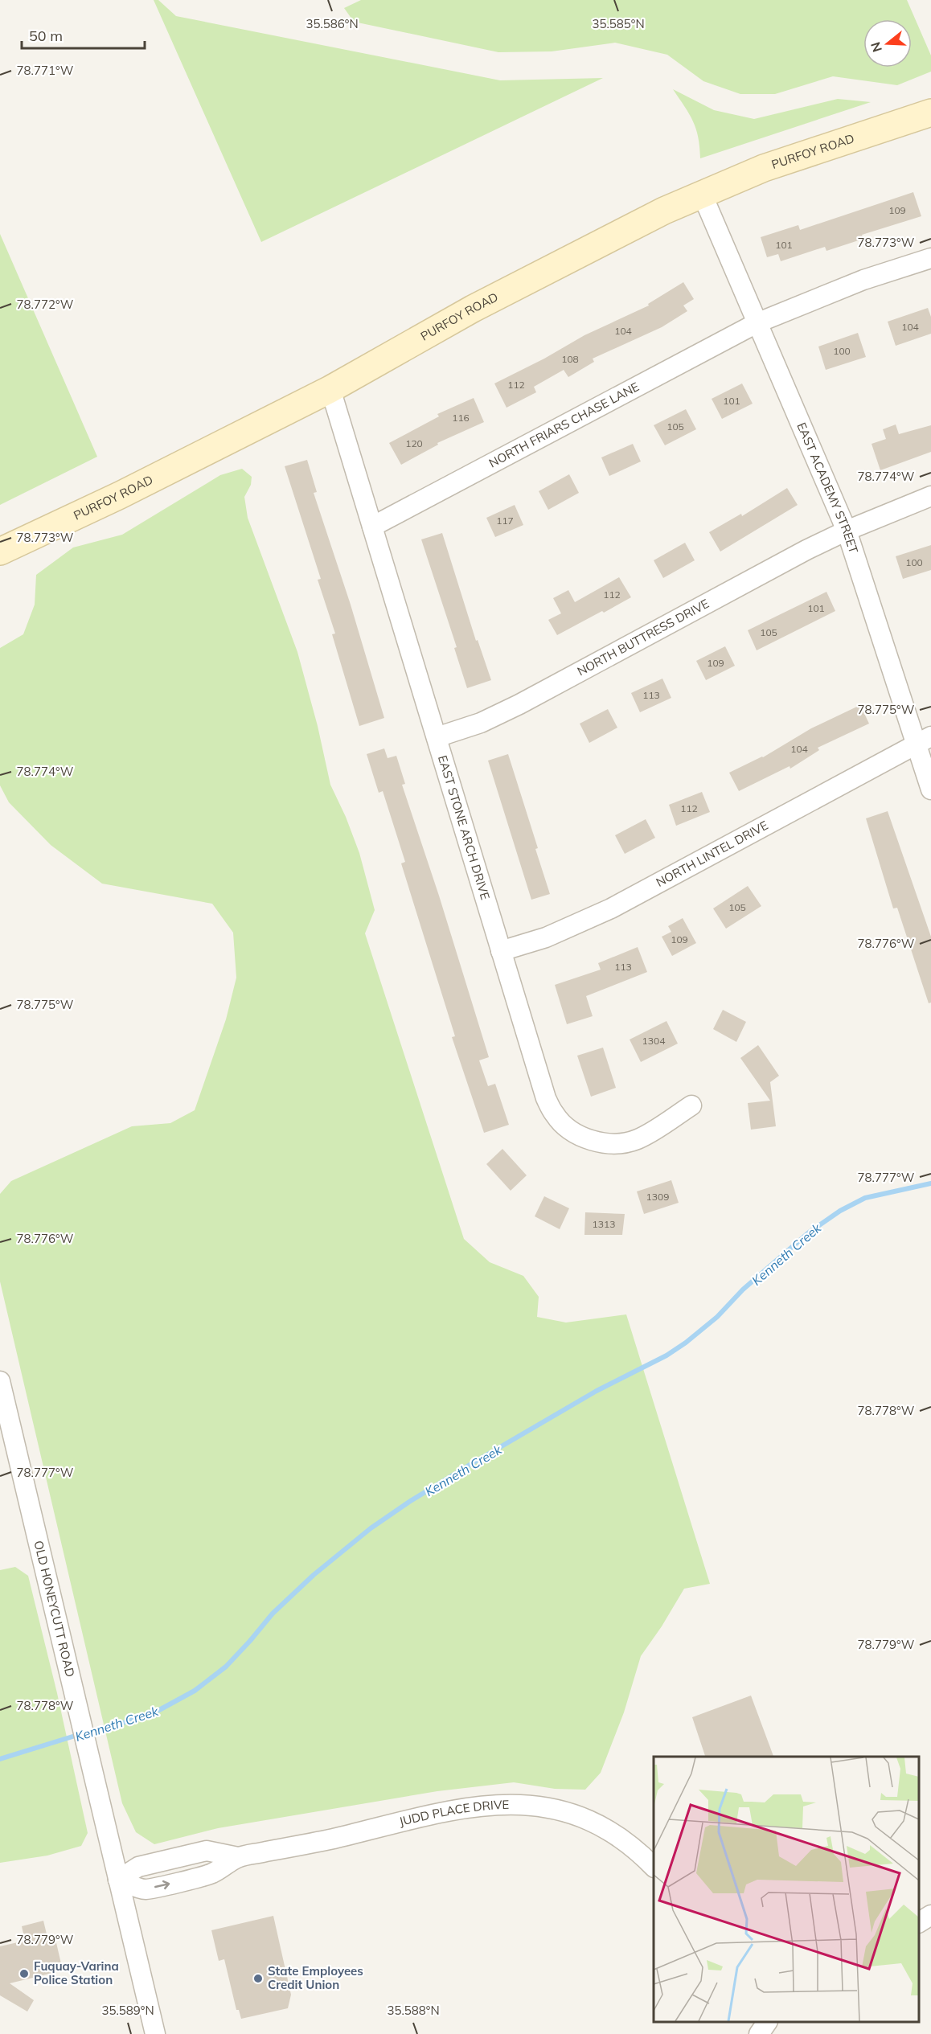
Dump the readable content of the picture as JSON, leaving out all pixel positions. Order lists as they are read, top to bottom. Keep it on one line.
{"streets":{"street":["PURFOY ROAD","NORTH FRIARS CHASE LANE","EAST ACADEMY STREET","NORTH BUTTRESS DRIVE","EAST STONE ARCH DRIVE","NORTH LINTEL DRIVE","OLD HONEYCUTT ROAD","JUDD PLACE DRIVE"]},"crossings":[["PURFOY ROAD","EAST ACADEMY STREET"],["PURFOY ROAD","EAST STONE ARCH DRIVE"],["NORTH FRIARS CHASE LANE","EAST ACADEMY STREET"],["NORTH FRIARS CHASE LANE","EAST STONE ARCH DRIVE"],["EAST ACADEMY STREET","NORTH BUTTRESS DRIVE"],["EAST ACADEMY STREET","NORTH LINTEL DRIVE"],["NORTH BUTTRESS DRIVE","EAST STONE ARCH DRIVE"],["EAST STONE ARCH DRIVE","NORTH LINTEL DRIVE"],["OLD HONEYCUTT ROAD","JUDD PLACE DRIVE"]],"water":["Kenneth Creek"],"places":["Fuquay-Varina Police Station","State Employees Credit Union"],"house_numbers":["109","101","104","104","100","108","112","101","116","105","120","117","100","112","101","105","109","113","104","112","105","109","113","1304","1309","1313"],"scale_bar":"50 m","north":"left","coordinates":["35.586°N","35.585°N","78.771°W","78.773°W","78.772°W","78.774°W","78.775°W","78.776°W","78.777°W","78.778°W","78.779°W","35.589°N","35.588°N"]}
